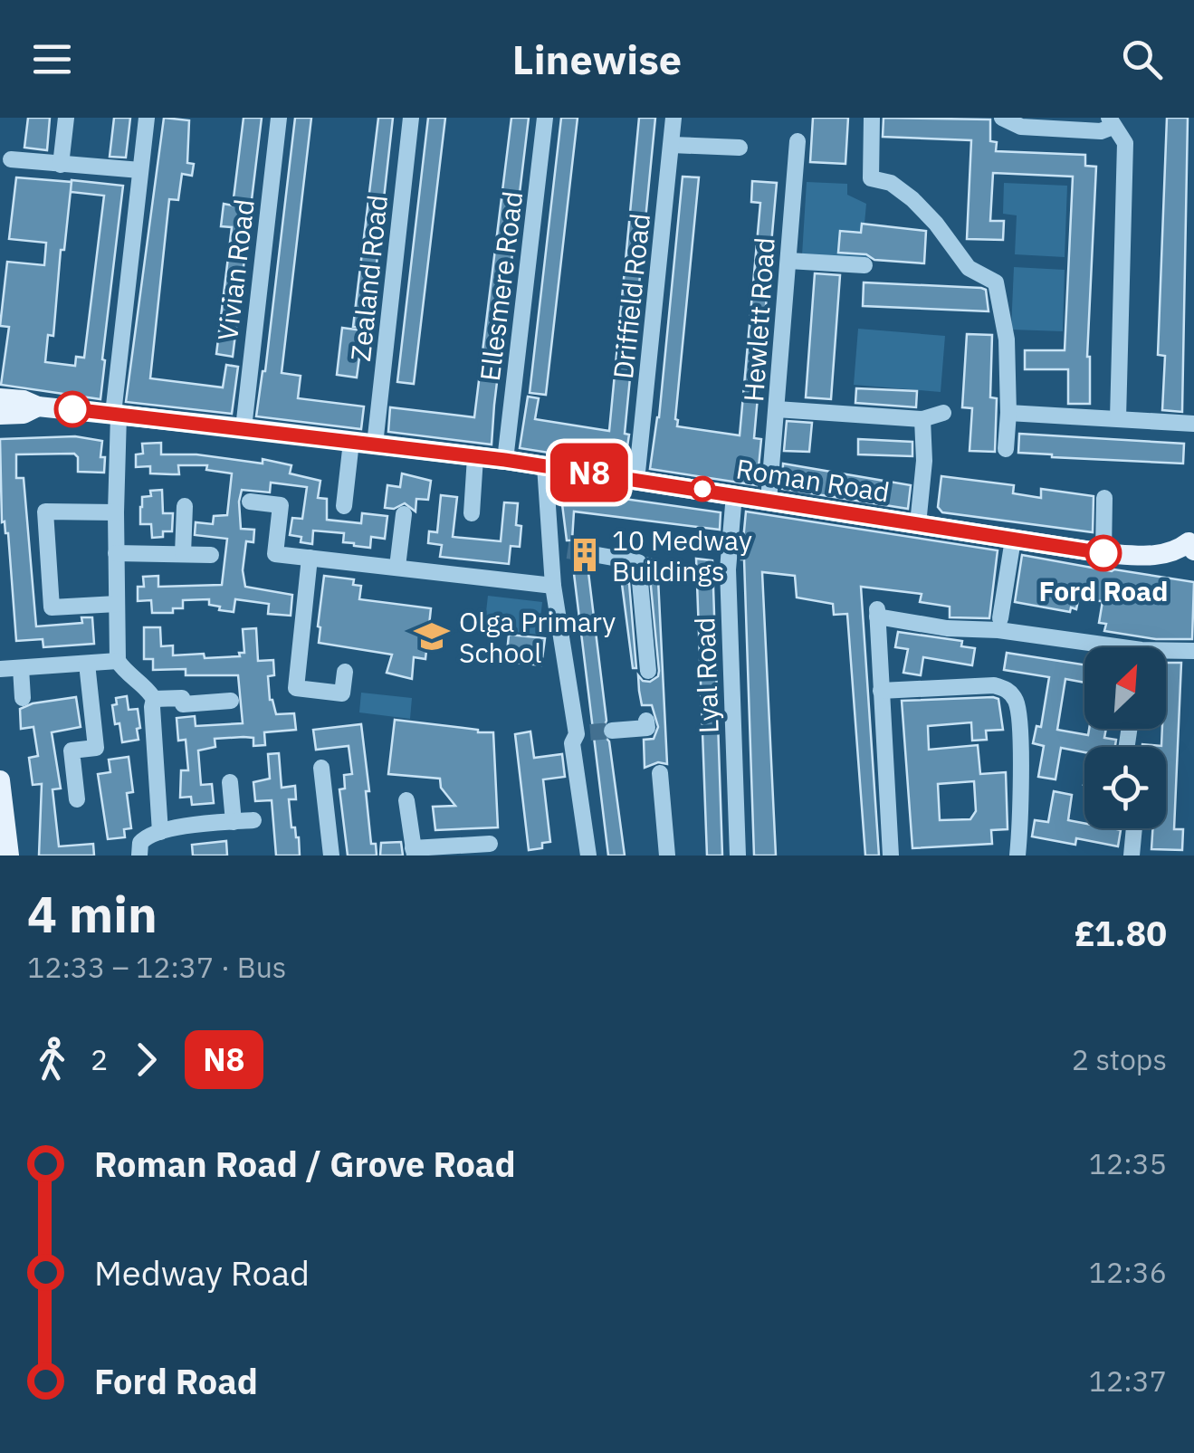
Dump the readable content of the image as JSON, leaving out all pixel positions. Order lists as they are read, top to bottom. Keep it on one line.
{"streets":{"main road":["Roman Road"],"street":["Vivian Road","Zealand Road","Ellesmere Road","Driffield Road","Hewlett Road","Lyal Road"]},"crossings":[["Vivian Road","Roman Road"],["Zealand Road","Roman Road"],["Ellesmere Road","Roman Road"],["Driffield Road","Roman Road"],["Hewlett Road","Roman Road"],["Roman Road","Lyal Road"]],"places":{"other":["Ford Road"],"building":["10 Medway Buildings"],"school or university":["Olga Primary School"]},"lines":["bus line N8"],"north":"top right","page":{"header":"Linewise","on_map":"N8","heading":["4 min","12:33 – 12:37 · Bus","£1.80"],"legs":["2","N8","2 stops"],"list":[{"name":"Roman Road / Grove Road","value":"12:35"},{"name":"Medway Road","value":"12:36"},{"name":"Ford Road","value":"12:37"}]}}
